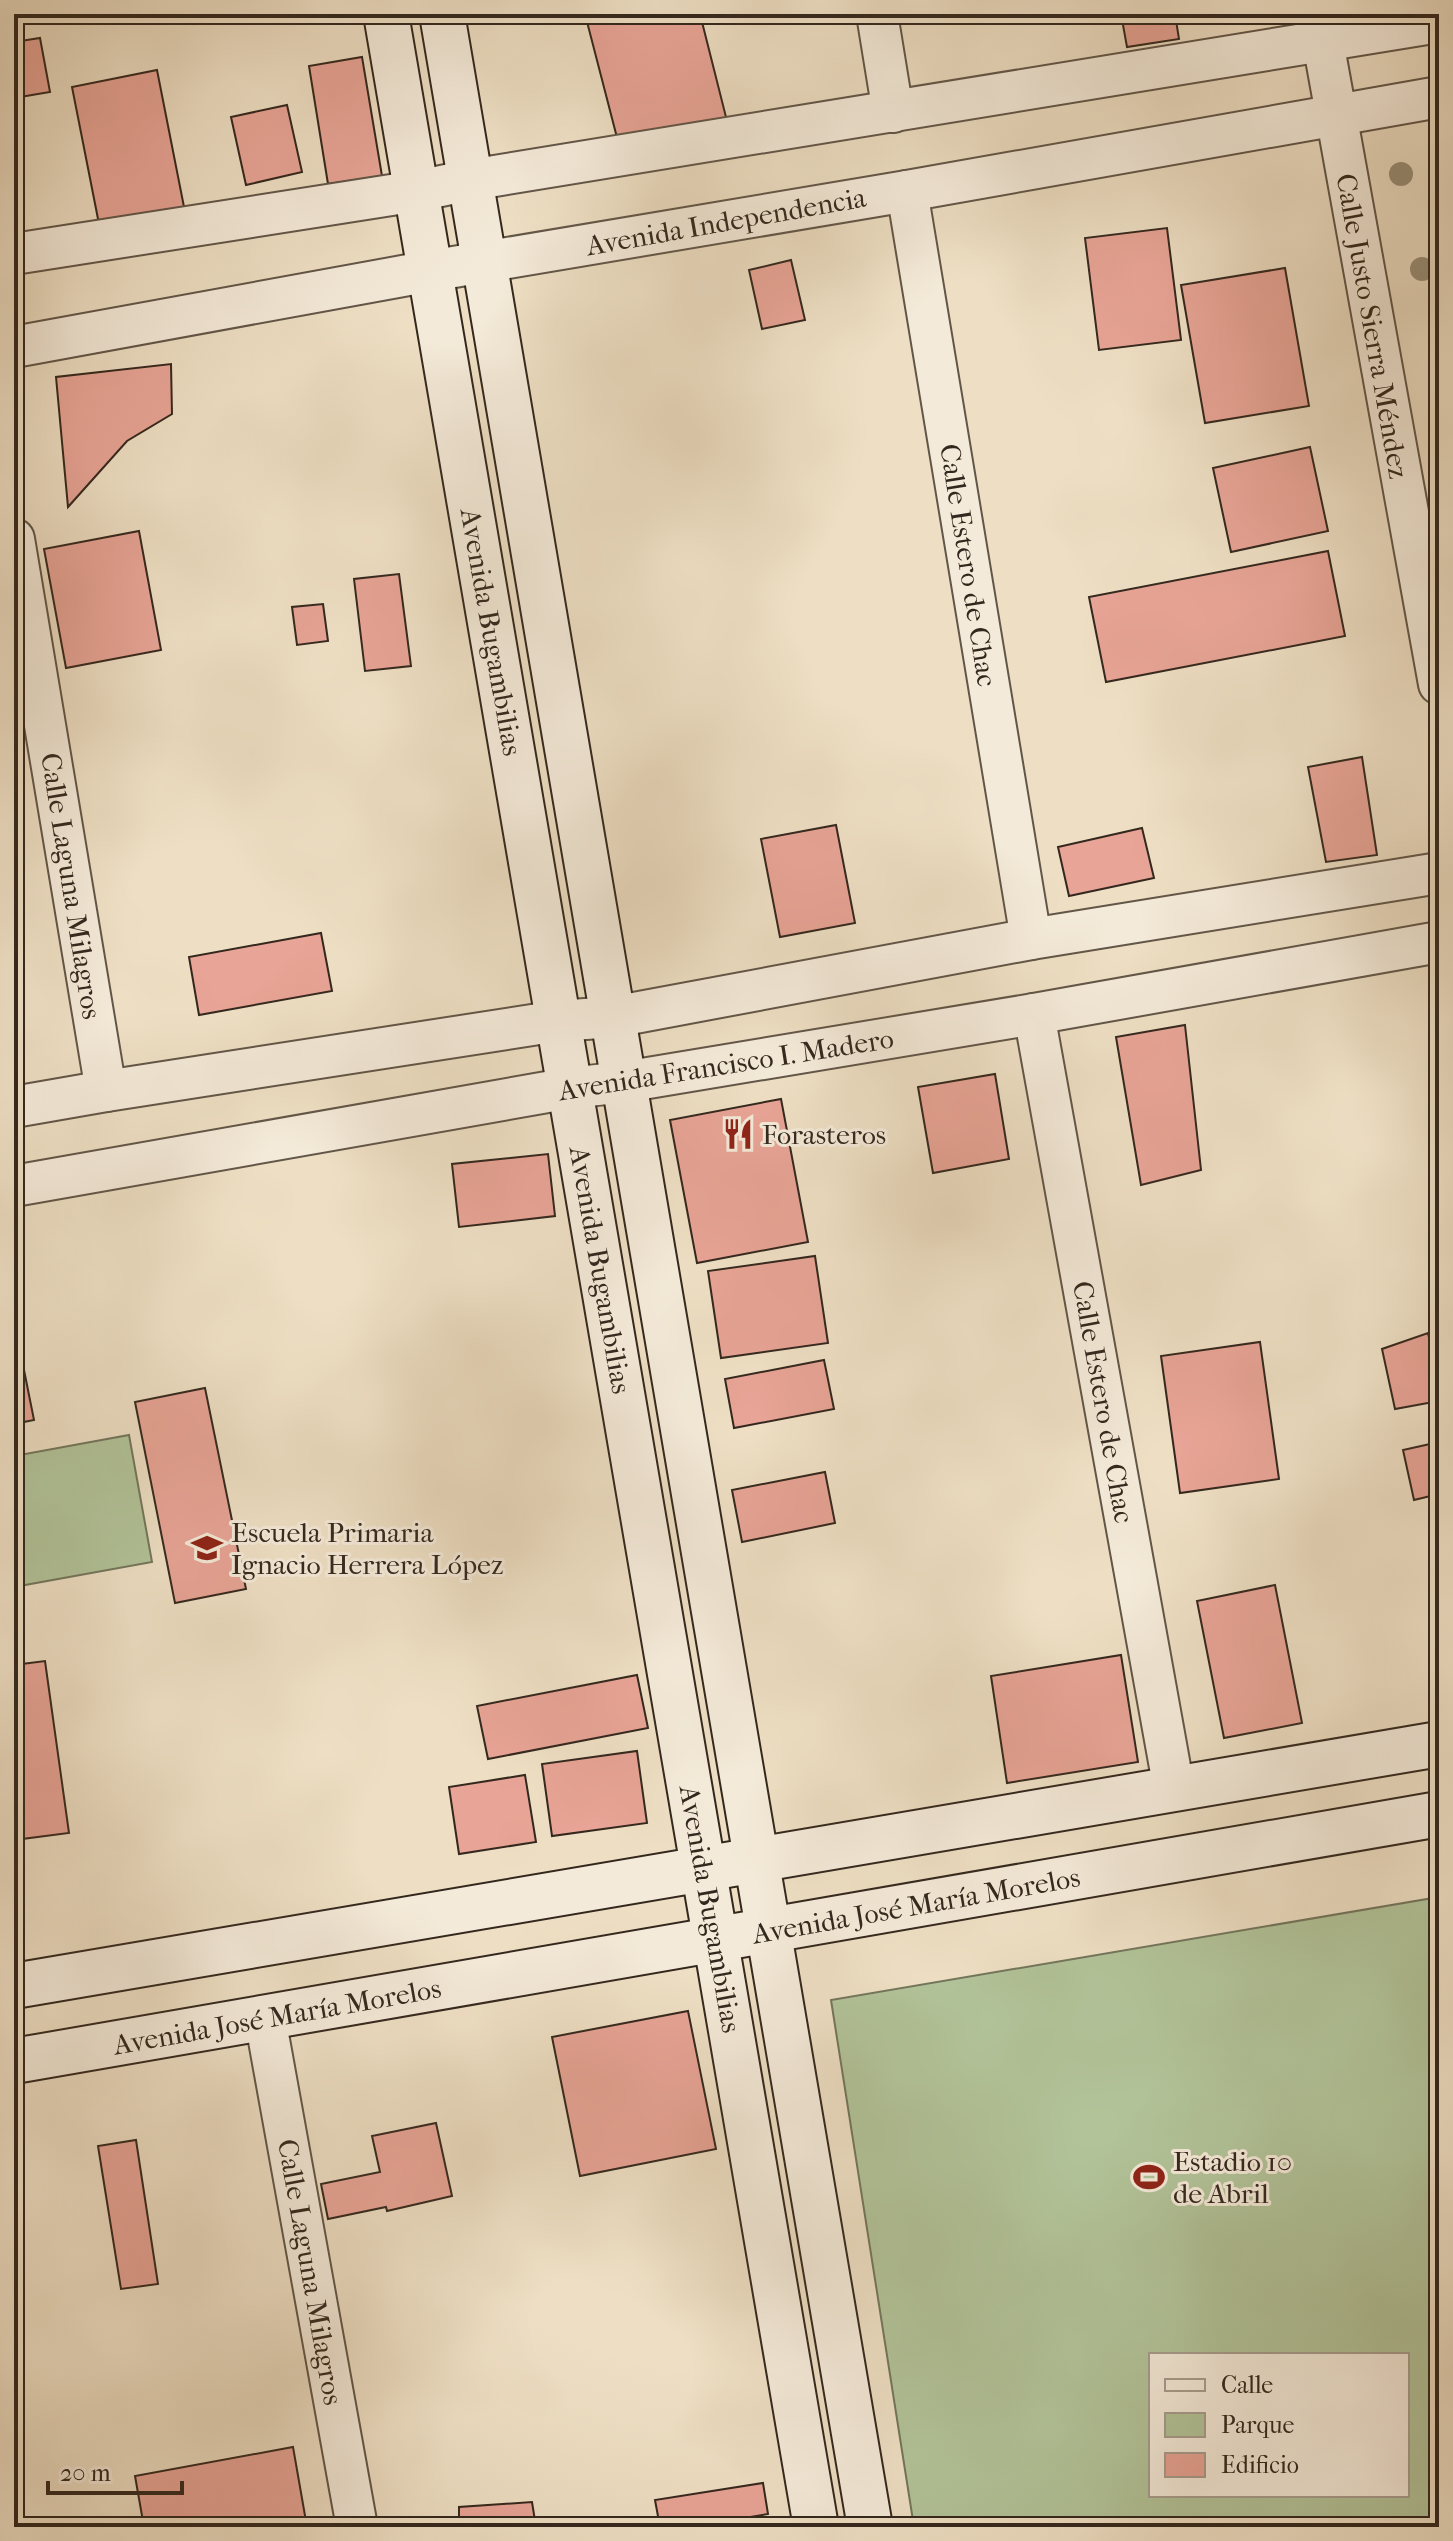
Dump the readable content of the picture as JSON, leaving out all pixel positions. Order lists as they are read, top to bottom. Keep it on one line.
{"streets":{"main road":["Avenida Bugambilias","Avenida José María Morelos"],"street":["Avenida Independencia","Calle Justo Sierra Méndez","Calle Estero de Chac","Calle Laguna Milagros","Avenida Francisco I. Madero"]},"crossings":[["Avenida Independencia","Calle Justo Sierra Méndez"],["Avenida Independencia","Calle Estero de Chac"],["Avenida Independencia","Avenida Bugambilias"],["Calle Estero de Chac","Avenida Francisco I. Madero"],["Avenida Bugambilias","Avenida Francisco I. Madero"],["Avenida Bugambilias","Avenida José María Morelos"],["Calle Laguna Milagros","Avenida José María Morelos"]],"places":{"restaurant":["Forasteros"],"school or university":["Escuela Primaria Ignacio Herrera López"],"sports":["Estadio 10 de Abril"]},"legend":["Calle","Parque","Edificio"],"scale_bar":"20 m"}
